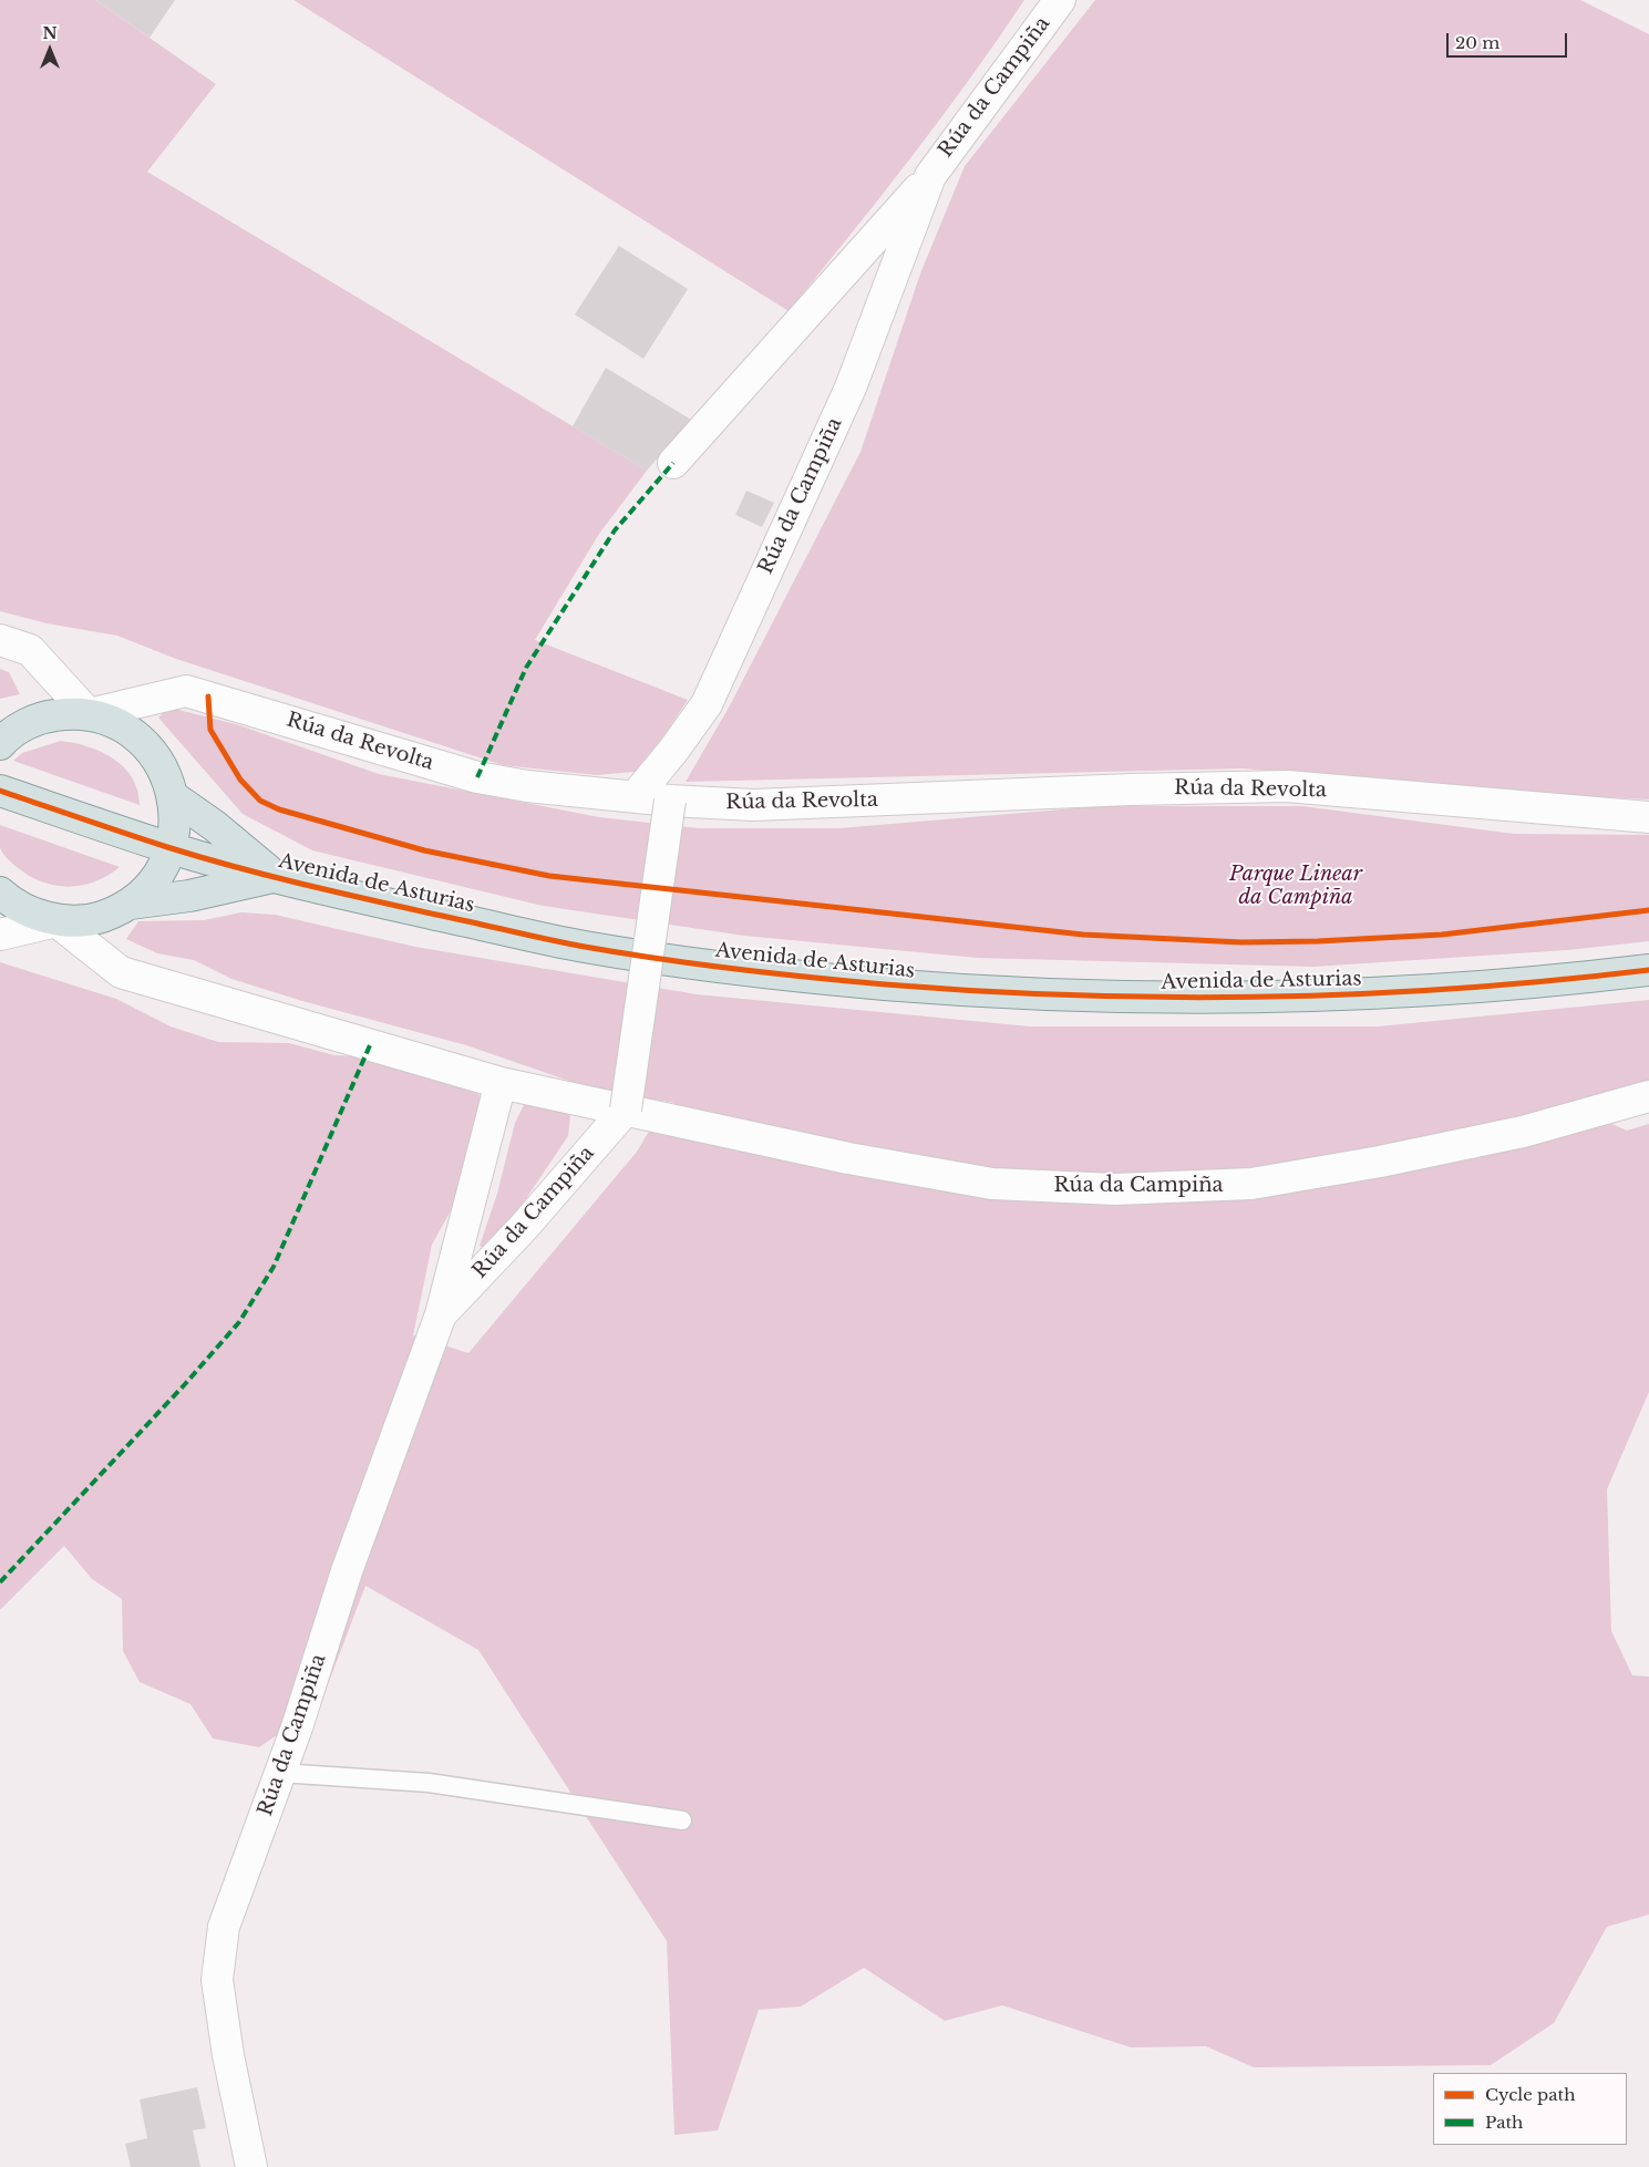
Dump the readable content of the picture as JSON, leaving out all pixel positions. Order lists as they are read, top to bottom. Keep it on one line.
{"streets":{"main road":["Avenida de Asturias"],"street":["Rúa da Campiña","Rúa da Revolta"]},"crossings":[["Rúa da Campiña","Rúa da Revolta"]],"parks":["Parque Linear da Campiña"],"legend":["Cycle path","Path"],"scale_bar":"20 m","north":"top"}
